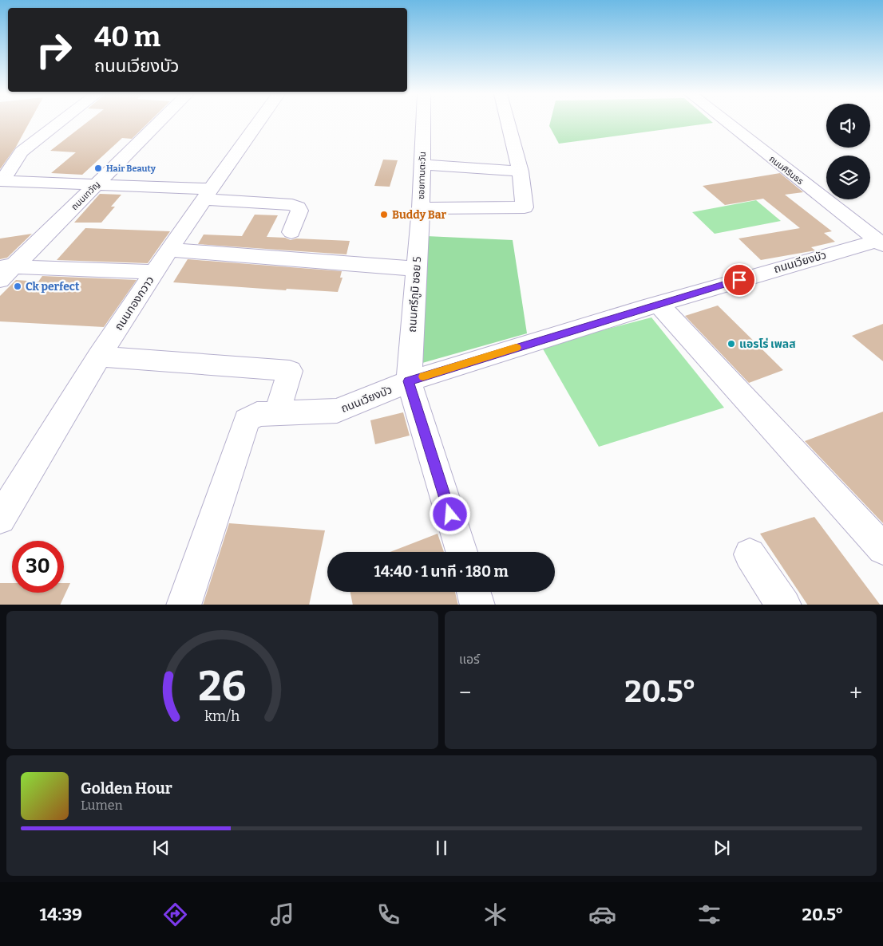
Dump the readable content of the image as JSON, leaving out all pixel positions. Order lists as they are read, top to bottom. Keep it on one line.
{"streets":{"street":["ถนนศิรินธร","ซอยทานตะวัน","ถนนเทวัญ","ถนนเวียงบัว","ถนนศรีภูมิ ซอย 5","ถนนทองกวาว"]},"crossings":[["ถนนศิรินธร","ถนนเวียงบัว"],["ซอยทานตะวัน","ถนนศรีภูมิ ซอย 5"],["ถนนเวียงบัว","ถนนศรีภูมิ ซอย 5"]],"places":["Hair Beauty","Buddy Bar","Ck perfect","แอรโร่ เพลส"],"page":{"turn":["40 m","ถนนเวียงบัว"],"limit":"30","trip":"14:40 · 1 นาที · 180 m","tile":"แอร์","heat":["−","20.5°","+"],"song":["Golden Hour","Lumen"],"tabs":["14:39","20.5°"],"gauge":["26","km/h"]}}
